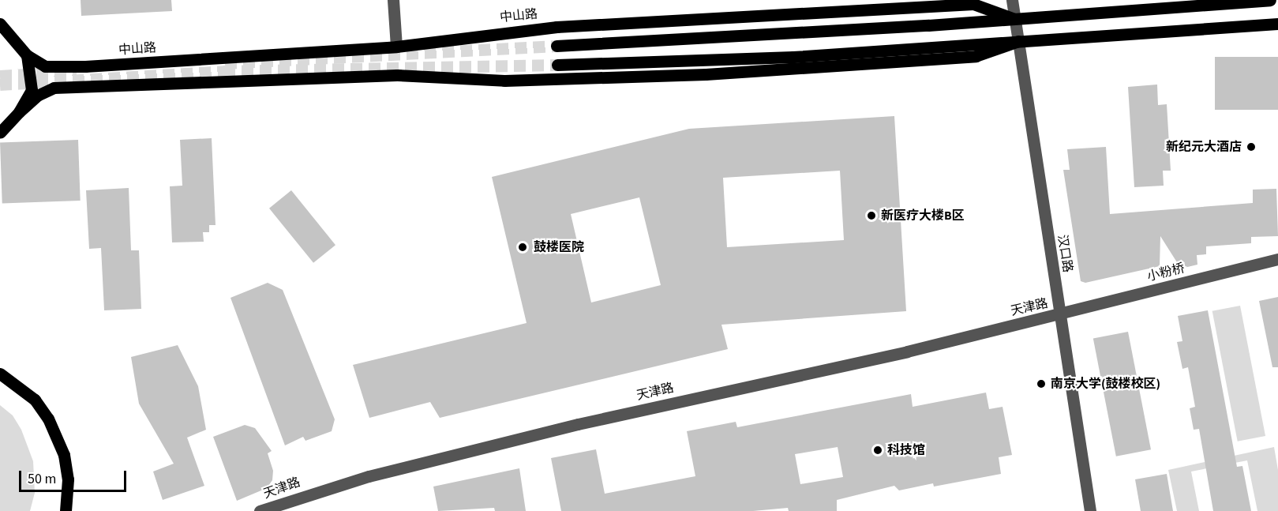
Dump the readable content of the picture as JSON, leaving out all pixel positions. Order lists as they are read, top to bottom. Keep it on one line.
{"streets":{"main road":["中山路"],"street":["汉口路","小粉桥","天津路"]},"crossings":[["中山路","汉口路"],["汉口路","小粉桥"],["汉口路","天津路"],["小粉桥","天津路"]],"places":["新纪元大酒店","新医疗大楼B区","鼓楼医院","南京大学(鼓楼校区)","科技馆"],"scale_bar":"50 m"}
